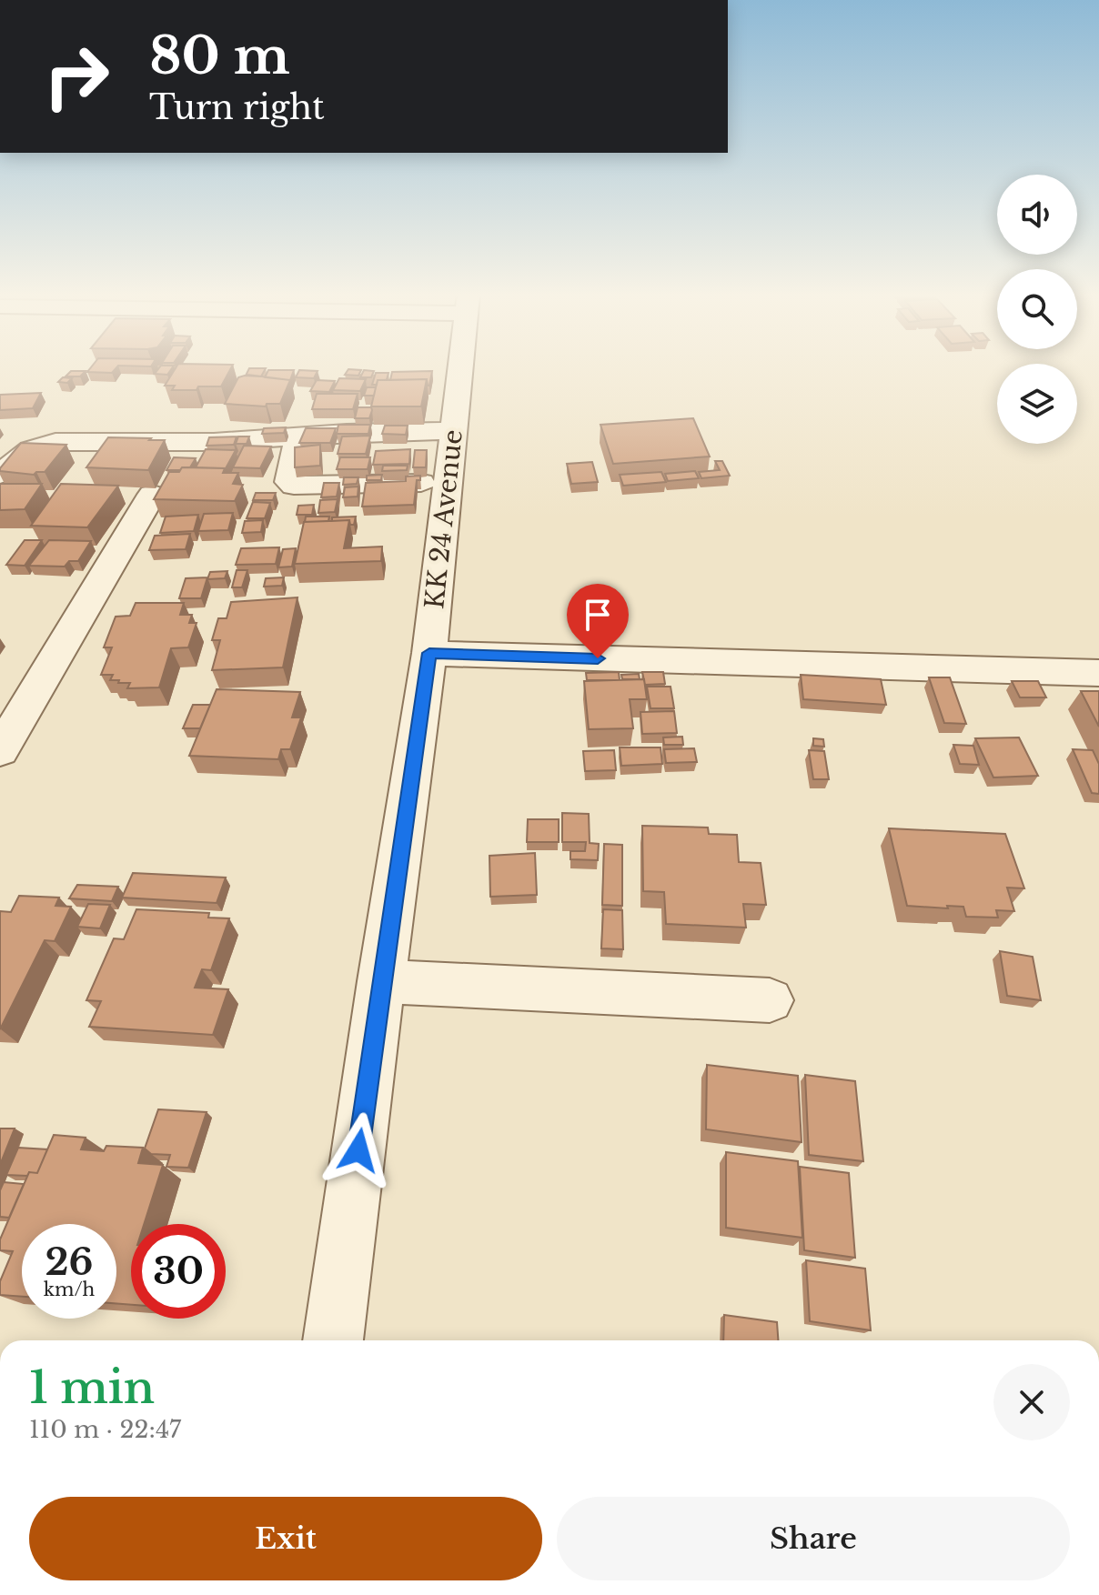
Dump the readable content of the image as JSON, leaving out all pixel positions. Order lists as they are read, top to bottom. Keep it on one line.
{"streets":{"street":["KK 24 Avenue"]},"page":{"turn":["80 m","Turn right"],"speed":"26 km/h","limit":"30","heading":["1 min","110 m · 22:47"],"buttons":["Exit","Share"]}}
